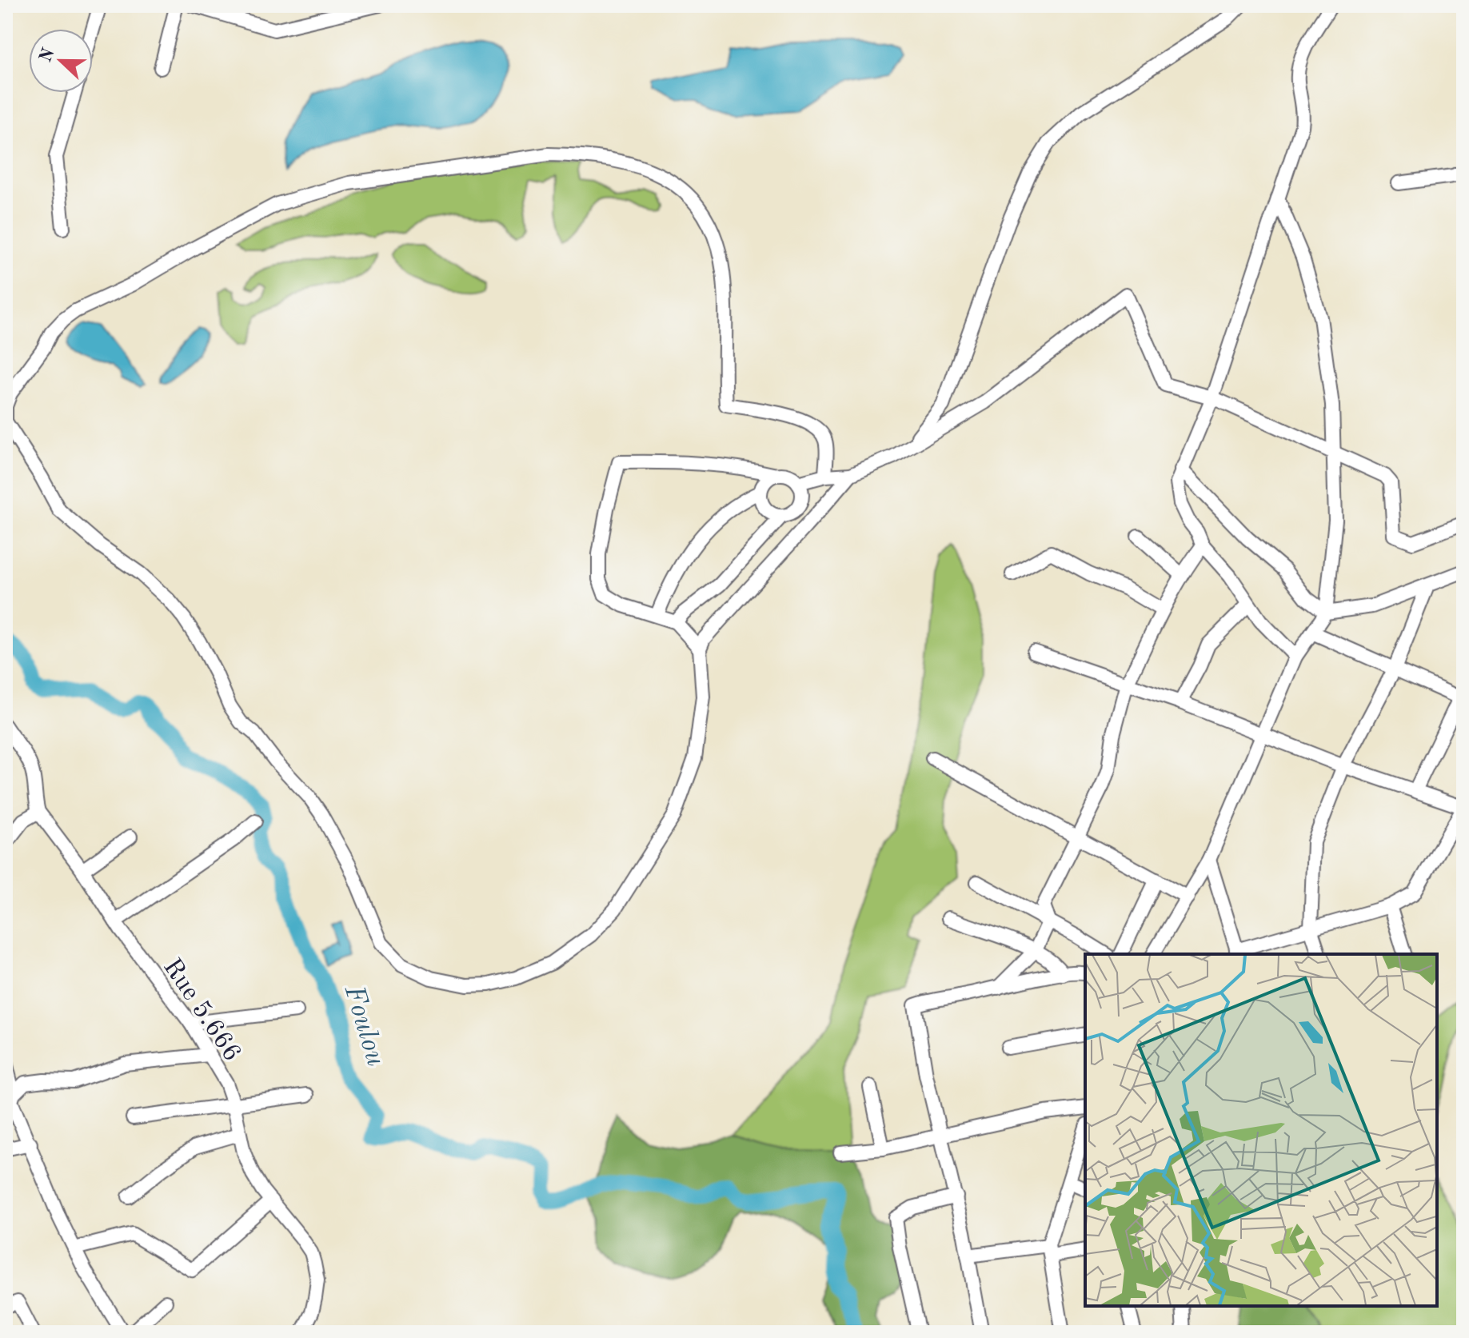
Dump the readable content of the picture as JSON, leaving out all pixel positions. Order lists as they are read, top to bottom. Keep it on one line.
{"streets":{"street":["Rue 5.666"]},"water":["Foulou"],"north":"left"}
